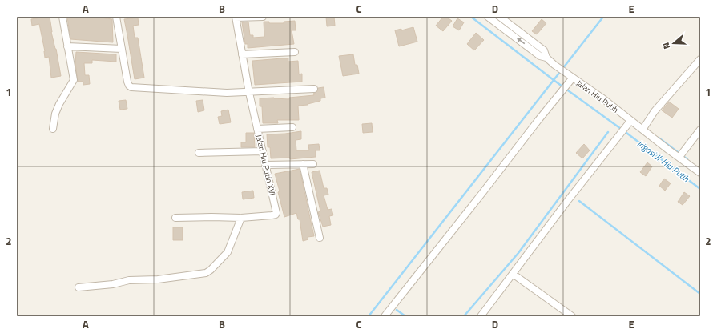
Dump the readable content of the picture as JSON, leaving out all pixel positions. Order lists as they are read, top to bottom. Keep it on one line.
{"streets":{"street":["Jalan Hiu Putih","Jalan Hiu Putih XVI"]},"water":["irigasi Jl. Hiu Putih"],"north":"left","grid":{"columns":["A","B","C","D","E"],"rows":["1","2"]}}
